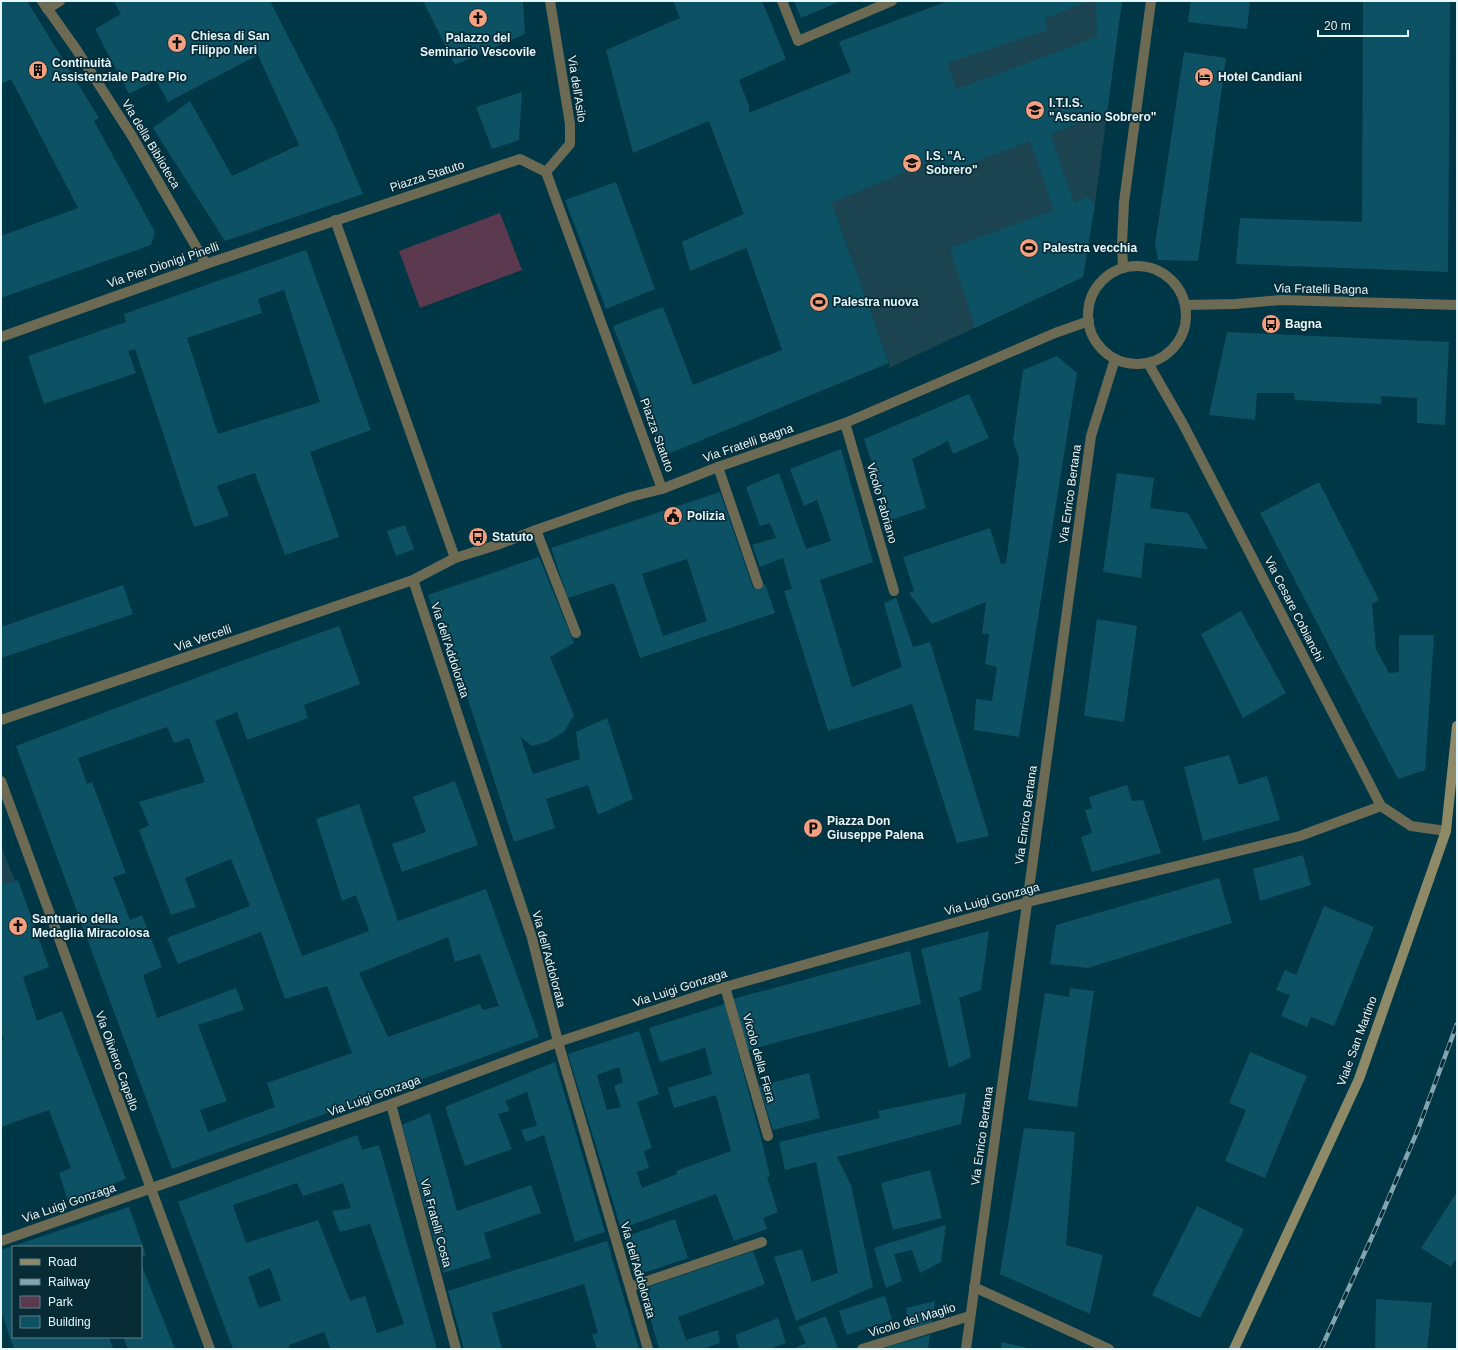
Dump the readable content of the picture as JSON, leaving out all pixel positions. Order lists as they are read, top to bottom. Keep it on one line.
{"streets":{"main road":["Viale San Martino"],"street":["Via dell'Asilo","Via della Biblioteca","Piazza Statuto","Via Pier Dionigi Pinelli","Via Fratelli Bagna","Via Enrico Bertana","Vicolo Fabriano","Via Cesare Cobianchi","Via Vercelli","Via dell'Addolorata","Via Luigi Gonzaga","Vicolo della Fiera","Via Oliviero Capello","Via Fratelli Costa","Vicolo del Maglio"]},"crossings":[["Via dell'Asilo","Piazza Statuto"],["Via della Biblioteca","Via Pier Dionigi Pinelli"],["Piazza Statuto","Via Pier Dionigi Pinelli"],["Piazza Statuto","Via Fratelli Bagna"],["Via Fratelli Bagna","Via Enrico Bertana"],["Via Fratelli Bagna","Vicolo Fabriano"],["Via Fratelli Bagna","Via Cesare Cobianchi"],["Via Fratelli Bagna","Via Vercelli"],["Via Fratelli Bagna","Via dell'Addolorata"],["Via Enrico Bertana","Via Cesare Cobianchi"],["Via Enrico Bertana","Via Luigi Gonzaga"],["Via Enrico Bertana","Vicolo del Maglio"],["Via Cesare Cobianchi","Via Luigi Gonzaga"],["Via Cesare Cobianchi","Viale San Martino"],["Via Vercelli","Via dell'Addolorata"],["Via dell'Addolorata","Via Luigi Gonzaga"],["Via Luigi Gonzaga","Vicolo della Fiera"],["Via Luigi Gonzaga","Via Oliviero Capello"],["Via Luigi Gonzaga","Via Fratelli Costa"]],"places":{"church":["Palazzo del Seminario Vescovile","Chiesa di San Filippo Neri","Santuario della Medaglia Miracolosa"],"building":["Continuità Assistenziale Padre Pio"],"hotel":["Hotel Candiani"],"school or university":["I.T.I.S. \"Ascanio Sobrero\"","I.S. \"A. Sobrero\""],"sports":["Palestra vecchia","Palestra nuova"],"bus stop":["Bagna","Statuto"],"public building":["Polizia"],"parking":["Piazza Don Giuseppe Palena"]},"legend":["Road","Railway","Park","Building"],"scale_bar":"20 m"}
